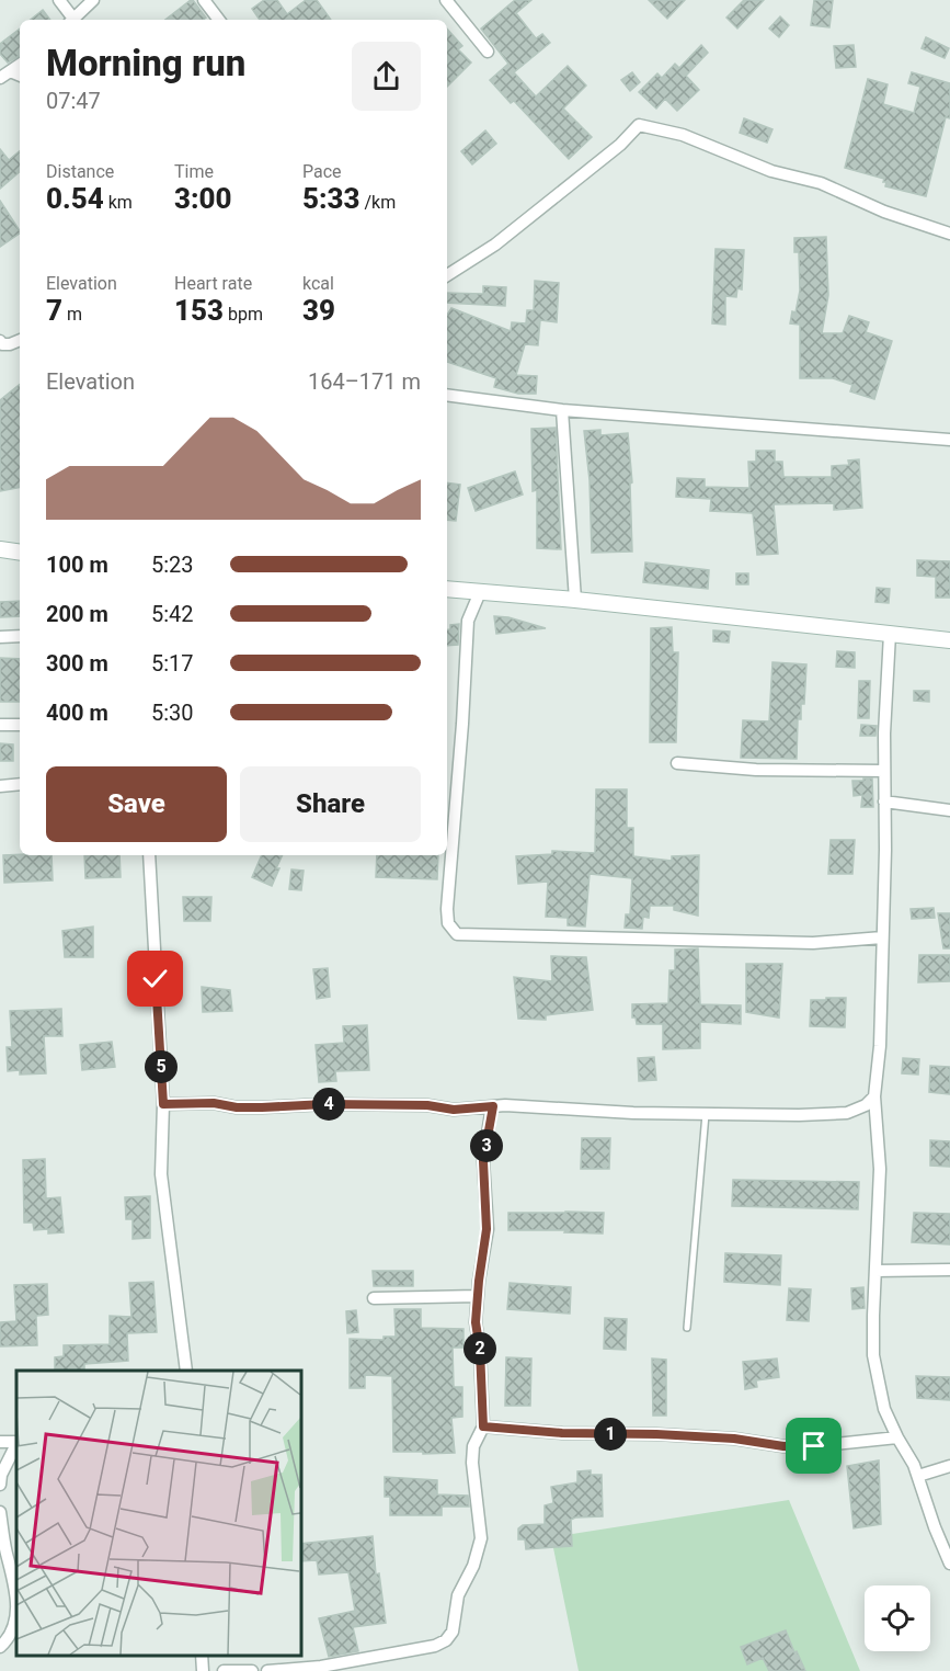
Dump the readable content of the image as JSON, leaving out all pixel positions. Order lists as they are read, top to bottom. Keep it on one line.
{"page":{"heading":["Morning run","07:47"],"stats":[["Distance","0.54 km"],["Time","3:00"],["Pace","5:33 /km"],["Elevation","7 m"],["Heart rate","153 bpm"],["kcal","39"]],"chart":["Elevation","164–171 m"],"list":[{"name":"100 m","note":"5:23"},{"name":"200 m","note":"5:42"},{"name":"300 m","note":"5:17"},{"name":"400 m","note":"5:30"}],"buttons":["Save","Share"],"pins":["5","4","3","2","1"]}}
